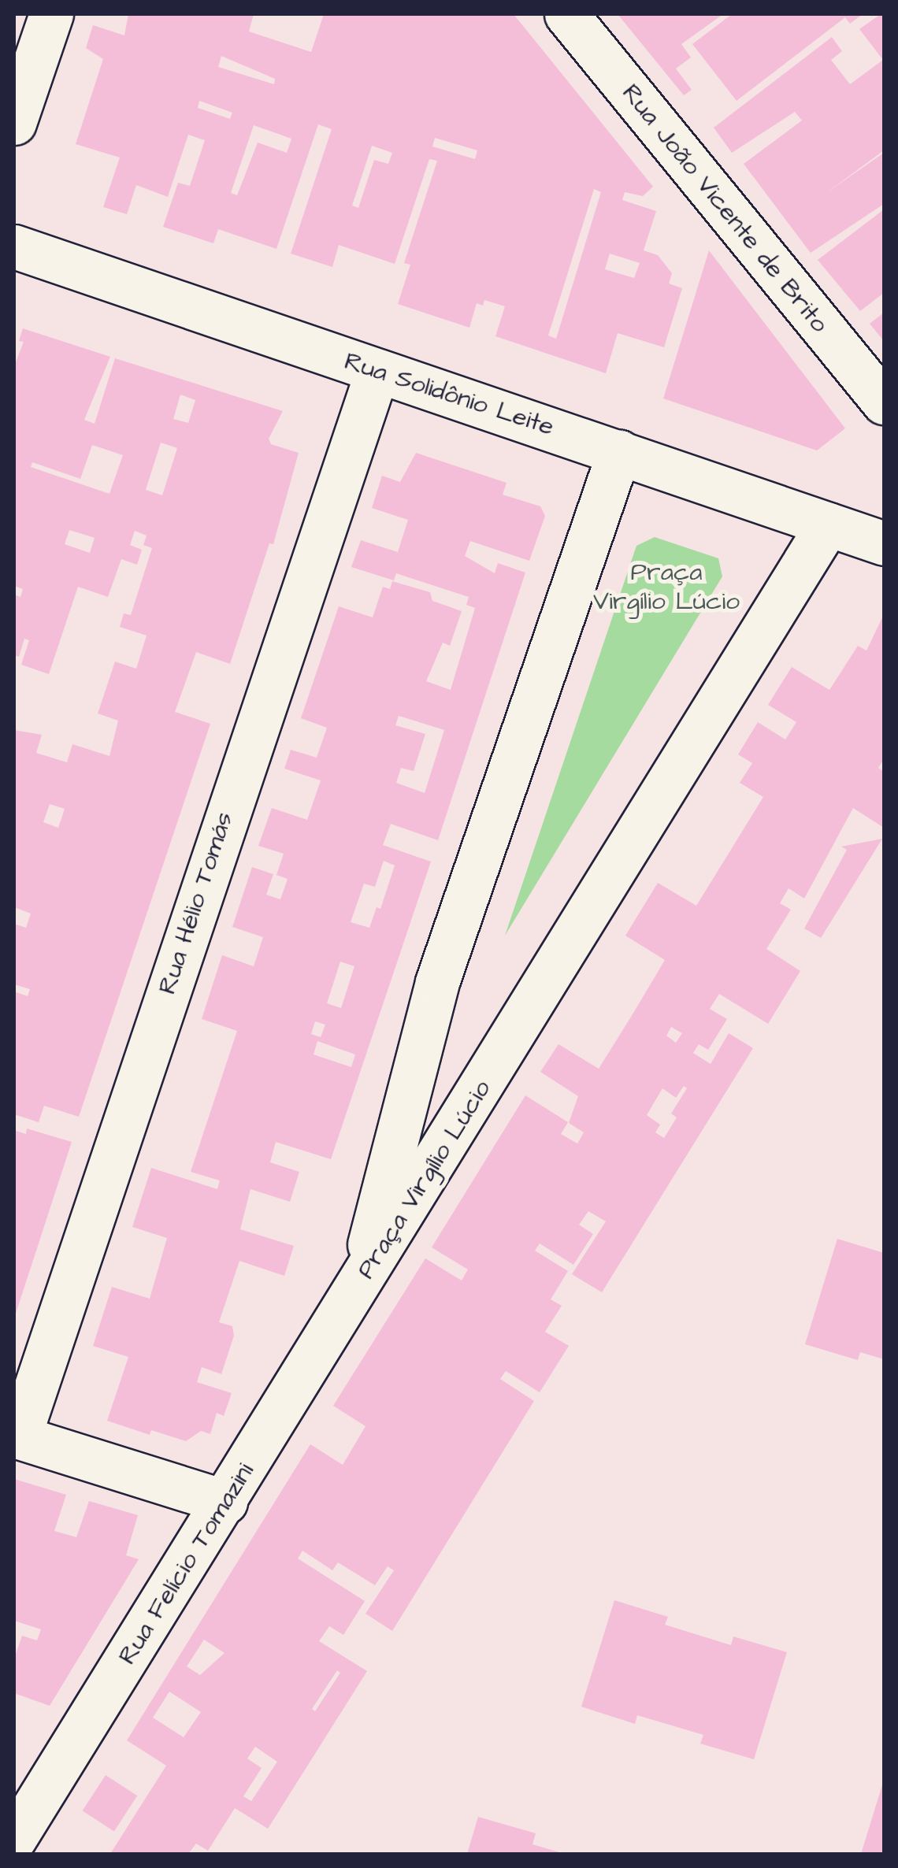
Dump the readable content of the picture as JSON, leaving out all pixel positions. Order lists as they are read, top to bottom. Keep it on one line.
{"streets":{"street":["Rua João Vicente de Brito","Rua Solidônio Leite","Rua Hélio Tomás","Praça Virgílio Lúcio","Rua Felício Tomazini"]},"crossings":[["Rua Solidônio Leite","Rua Hélio Tomás"],["Rua Solidônio Leite","Praça Virgílio Lúcio"],["Praça Virgílio Lúcio","Rua Felício Tomazini"]],"parks":["Praça Virgílio Lúcio"]}
